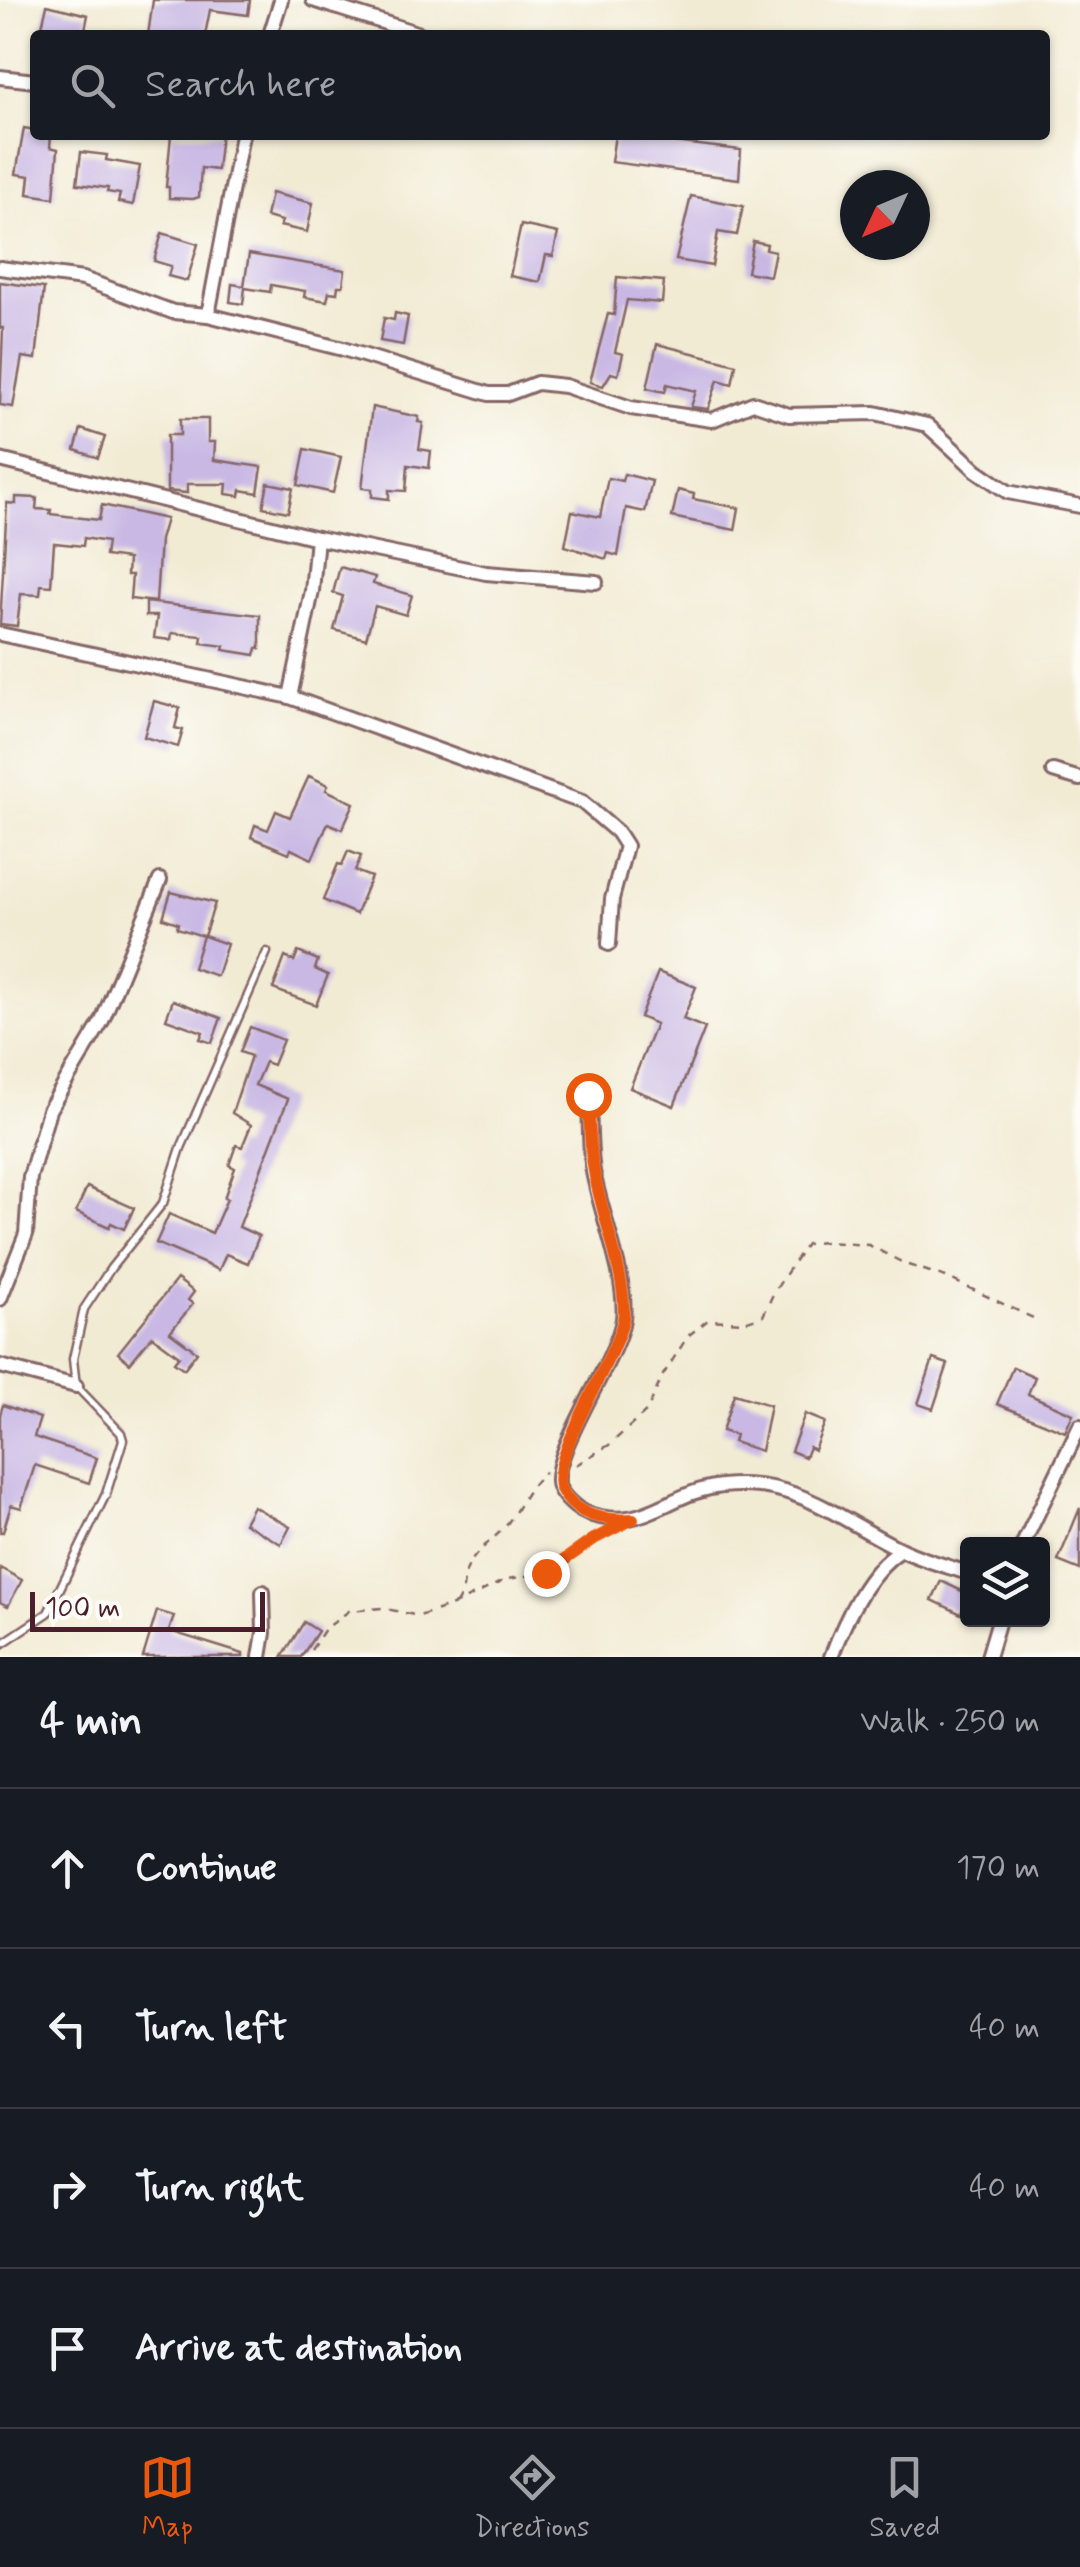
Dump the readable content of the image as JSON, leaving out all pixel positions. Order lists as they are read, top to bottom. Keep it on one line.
{"scale_bar":"100 m","north":"bottom left","page":{"search":"Search here","scale":"100 m","heading":["4 min","Walk · 250 m"],"list":[["Continue","170 m"],["Turn left","40 m"],["Turn right","40 m"],"Arrive at destination"],"nav":["Map","Directions","Saved"]}}
